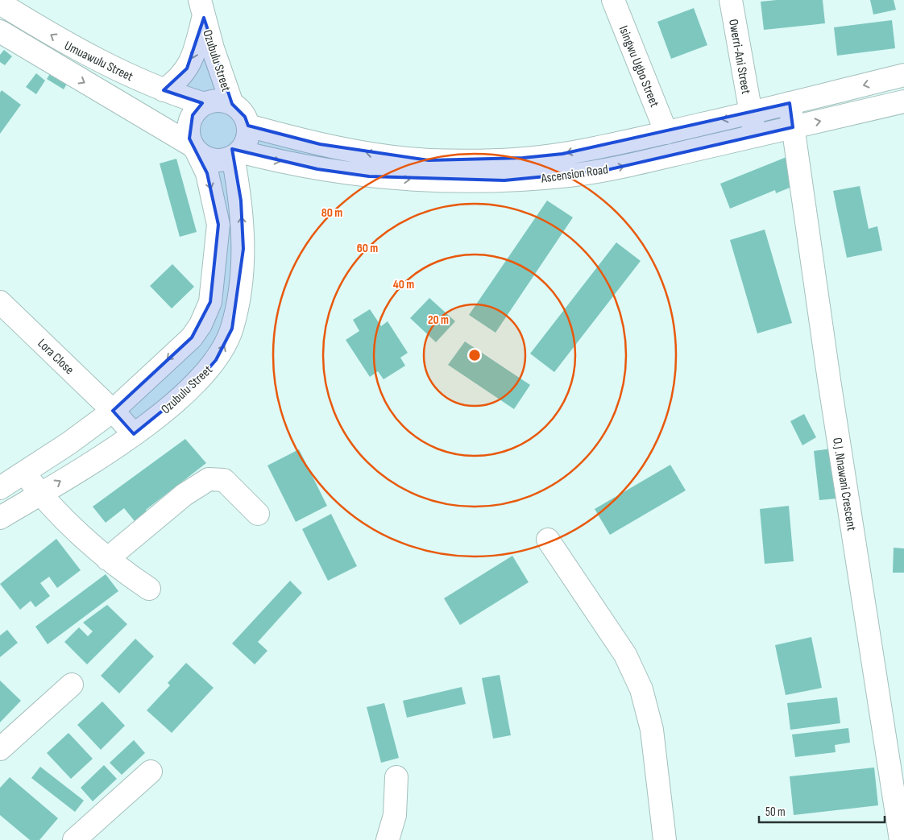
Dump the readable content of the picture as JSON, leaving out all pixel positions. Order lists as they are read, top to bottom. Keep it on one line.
{"streets":{"main road":["Owerri-Ani Street","Umuawulu Street","Ozubulu Street","Isingwu Ugbo Street","Ascension Road","Lora Close","O.J .Nnawani Crescent"]},"crossings":[["Owerri-Ani Street","Ascension Road"],["Umuawulu Street","Ozubulu Street"],["Umuawulu Street","Ascension Road"],["Ozubulu Street","Ascension Road"],["Ozubulu Street","Lora Close"],["Isingwu Ugbo Street","Ascension Road"],["Ascension Road","O.J .Nnawani Crescent"]],"scale_bar":"50 m","rings":["80 m","60 m","40 m","20 m"]}
